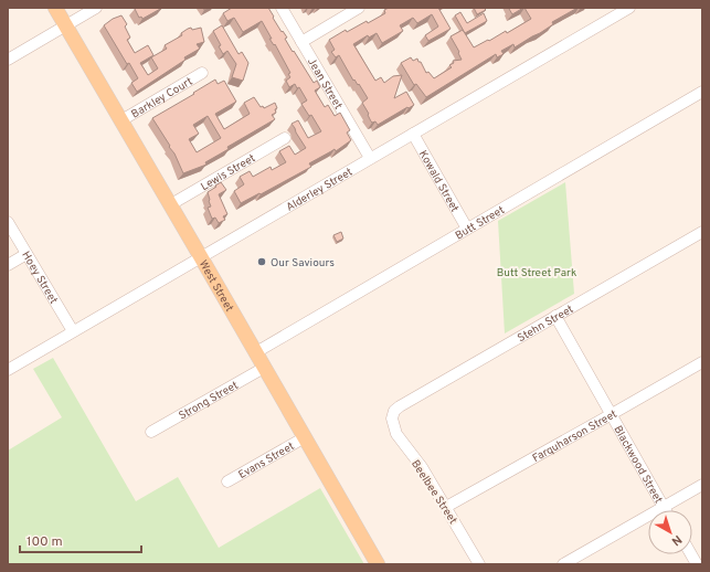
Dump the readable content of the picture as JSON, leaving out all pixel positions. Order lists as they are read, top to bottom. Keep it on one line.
{"streets":{"main road":["West Street"],"street":["Jean Street","Barkley Court","Lewis Street","Kowald Street","Alderley Street","Butt Street","Hoey Street","Stehn Street","Strong Street","Farquharson Street","Evans Street","Blackwood Street","Beelbee Street"]},"crossings":[["Jean Street","Alderley Street"],["Barkley Court","West Street"],["Lewis Street","West Street"],["Kowald Street","Alderley Street"],["Kowald Street","Butt Street"],["Alderley Street","Hoey Street"],["Alderley Street","West Street"],["Butt Street","West Street"],["West Street","Strong Street"],["West Street","Evans Street"],["Stehn Street","Blackwood Street"],["Stehn Street","Beelbee Street"],["Farquharson Street","Blackwood Street"],["Farquharson Street","Beelbee Street"]],"parks":["Butt Street Park"],"places":["Our Saviours"],"scale_bar":"100 m","north":"bottom right"}
